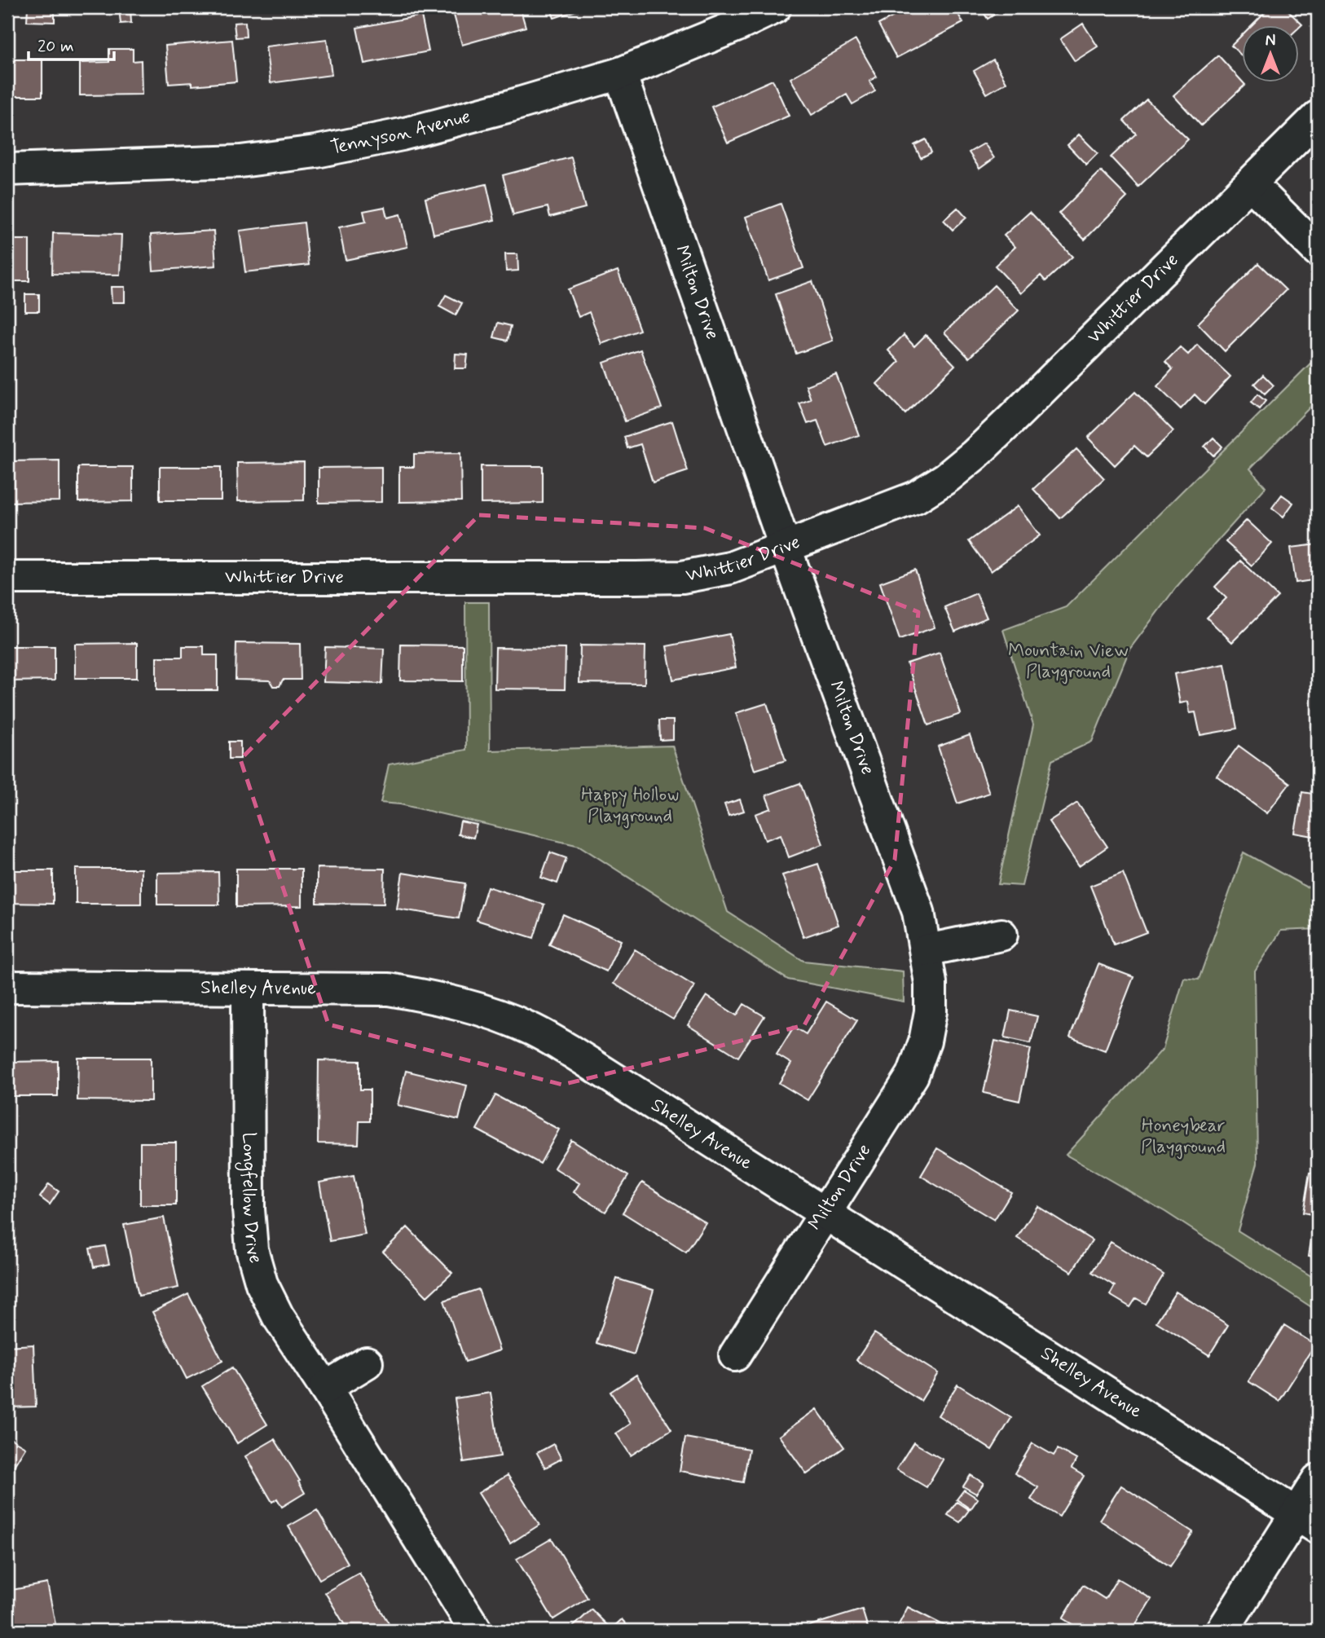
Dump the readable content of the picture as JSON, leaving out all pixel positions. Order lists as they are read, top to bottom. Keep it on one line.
{"streets":{"street":["Tennyson Avenue","Milton Drive","Whittier Drive","Shelley Avenue","Longfellow Drive"]},"crossings":[["Tennyson Avenue","Milton Drive"],["Milton Drive","Whittier Drive"],["Milton Drive","Shelley Avenue"],["Shelley Avenue","Longfellow Drive"]],"parks":["Mountain View Playground","Happy Hollow Playground","Honeybear Playground"],"scale_bar":"20 m","north":"top"}
